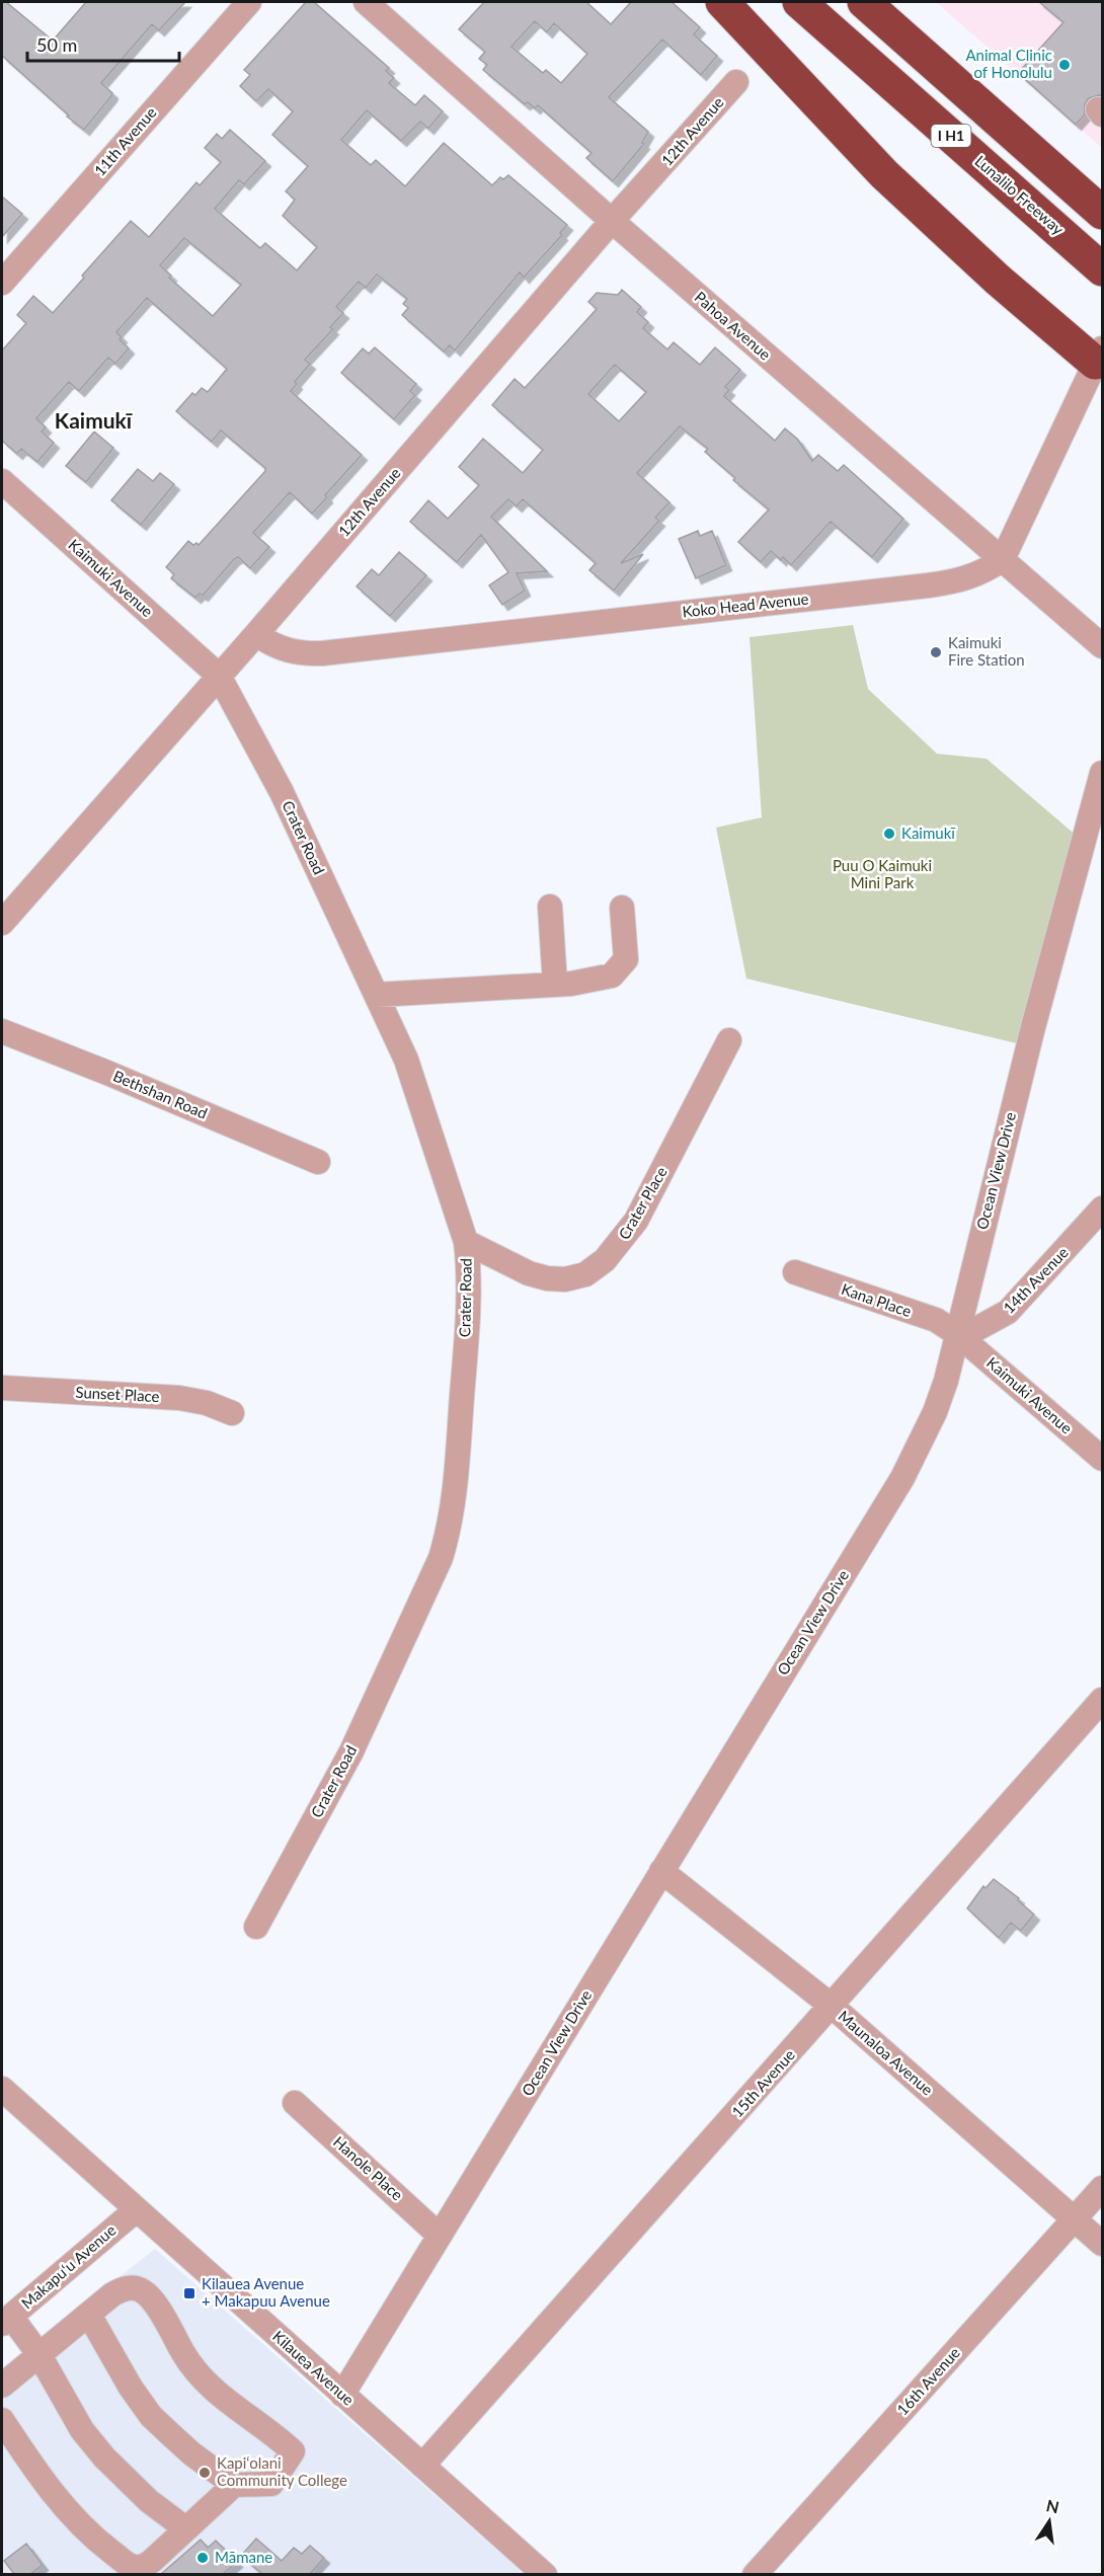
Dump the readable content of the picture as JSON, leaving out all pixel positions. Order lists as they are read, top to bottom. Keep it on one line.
{"streets":{"highway":["I H1","Lunalilo Freeway"],"street":["12th Avenue","11th Avenue","Pahoa Avenue","Kaimuki Avenue","Koko Head Avenue","Crater Road","Bethshan Road","Ocean View Drive","Crater Place","14th Avenue","Kana Place","Sunset Place","Maunaloa Avenue","15th Avenue","Hanole Place","Makapu‘u Avenue","Kilauea Avenue","16th Avenue"]},"crossings":[["12th Avenue","Pahoa Avenue"],["12th Avenue","Kaimuki Avenue"],["12th Avenue","Koko Head Avenue"],["12th Avenue","Crater Road"],["Pahoa Avenue","Koko Head Avenue"],["Kaimuki Avenue","Crater Road"],["Kaimuki Avenue","Ocean View Drive"],["Kaimuki Avenue","14th Avenue"],["Kaimuki Avenue","Kana Place"],["Crater Road","Crater Place"],["Ocean View Drive","14th Avenue"],["Ocean View Drive","Kana Place"],["Ocean View Drive","Maunaloa Avenue"],["Ocean View Drive","Hanole Place"],["Ocean View Drive","Kilauea Avenue"],["14th Avenue","Kana Place"],["Maunaloa Avenue","15th Avenue"],["Maunaloa Avenue","16th Avenue"],["15th Avenue","Kilauea Avenue"],["Makapu‘u Avenue","Kilauea Avenue"]],"districts":["Kaimukī"],"parks":["Puu O Kaimuki Mini Park"],"places":{"other":["Animal Clinic of Honolulu","Kaimuki Fire Station","Kaimukī","Kapi‘olani Community College","Māmane"],"transit":["Kilauea Avenue + Makapuu Avenue"]},"scale_bar":"50 m","north":"top"}
